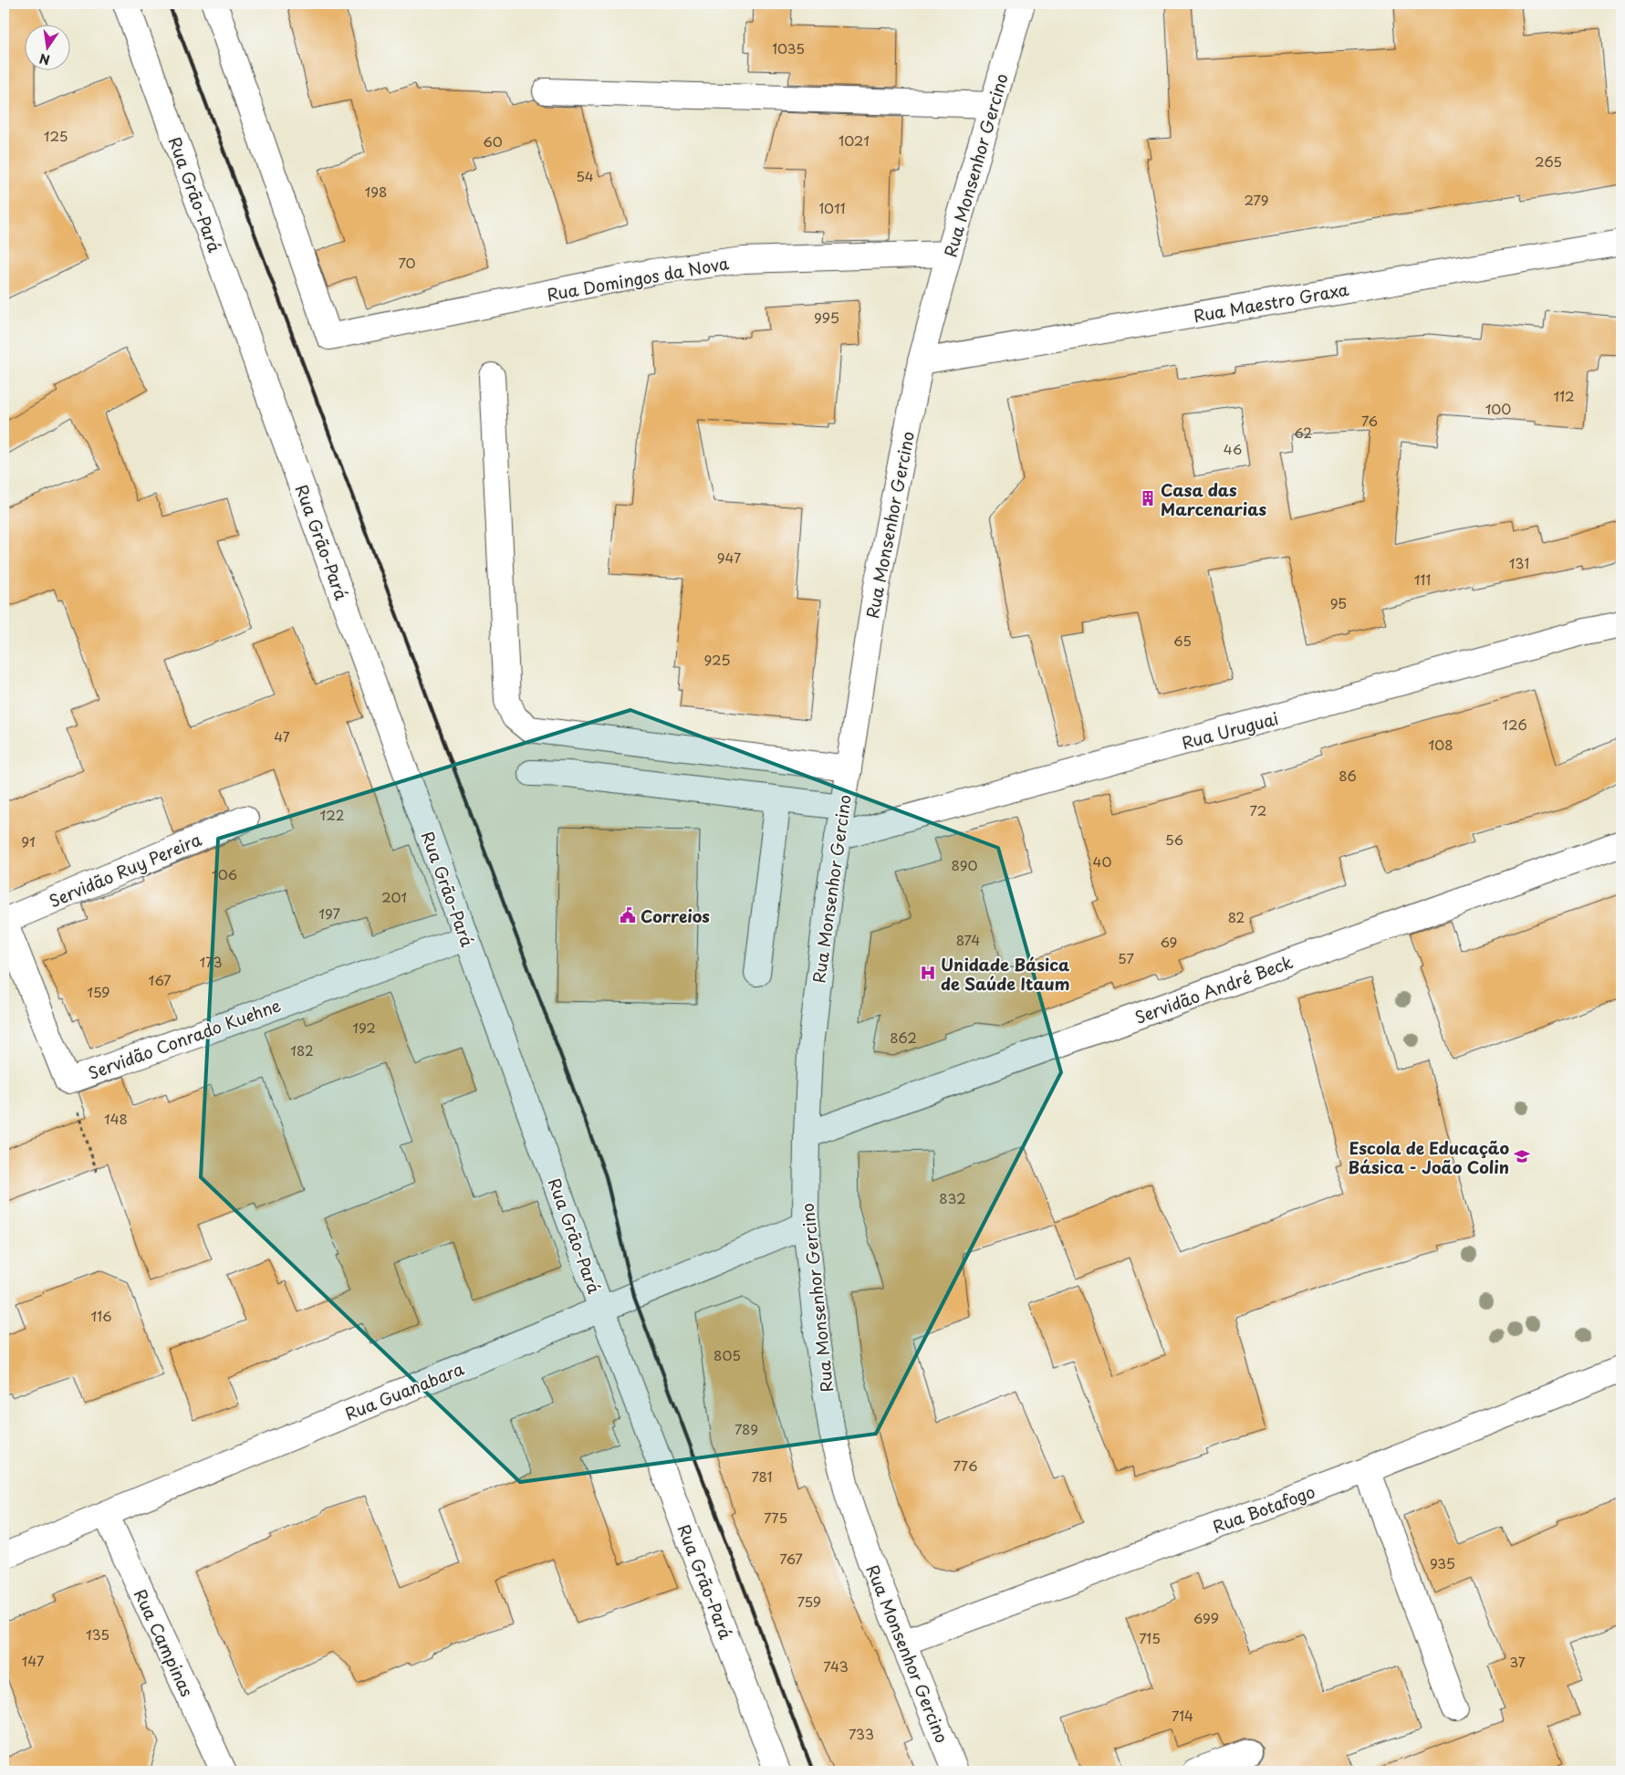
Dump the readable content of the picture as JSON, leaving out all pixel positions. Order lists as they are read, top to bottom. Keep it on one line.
{"streets":{"street":["Rua Monsenhor Gercino","Rua Grão-Pará","Rua Domingos da Nova","Rua Maestro Graxa","Rua Uruguai","Servidão Ruy Pereira","Servidão André Beck","Servidão Conrado Kuehne","Rua Guanabara","Rua Botafogo","Rua Campinas"]},"crossings":[["Rua Monsenhor Gercino","Rua Domingos da Nova"],["Rua Monsenhor Gercino","Rua Maestro Graxa"],["Rua Monsenhor Gercino","Rua Uruguai"],["Rua Monsenhor Gercino","Servidão André Beck"],["Rua Monsenhor Gercino","Rua Guanabara"],["Rua Monsenhor Gercino","Rua Botafogo"],["Rua Grão-Pará","Servidão Conrado Kuehne"],["Rua Grão-Pará","Rua Guanabara"],["Servidão Ruy Pereira","Servidão Conrado Kuehne"],["Rua Guanabara","Rua Campinas"]],"places":{"building":["Casa das Marcenarias"],"public building":["Correios"],"hospital":["Unidade Básica de Saúde Itaum"],"school or university":["Escola de Educação Básica - João Colin"]},"house_numbers":["1035","125","1021","60","265","54","198","279","1011","70","995","112","100","76","62","46","947","131","111","95","65","925","126","47","108","86","72","122","56","91","40","890","106","201","197","82","874","69","57","173","167","159","192","862","182","148","832","116","805","789","776","781","775","767","935","759","699","135","715","147","37","743","714","733"],"north":"bottom"}
